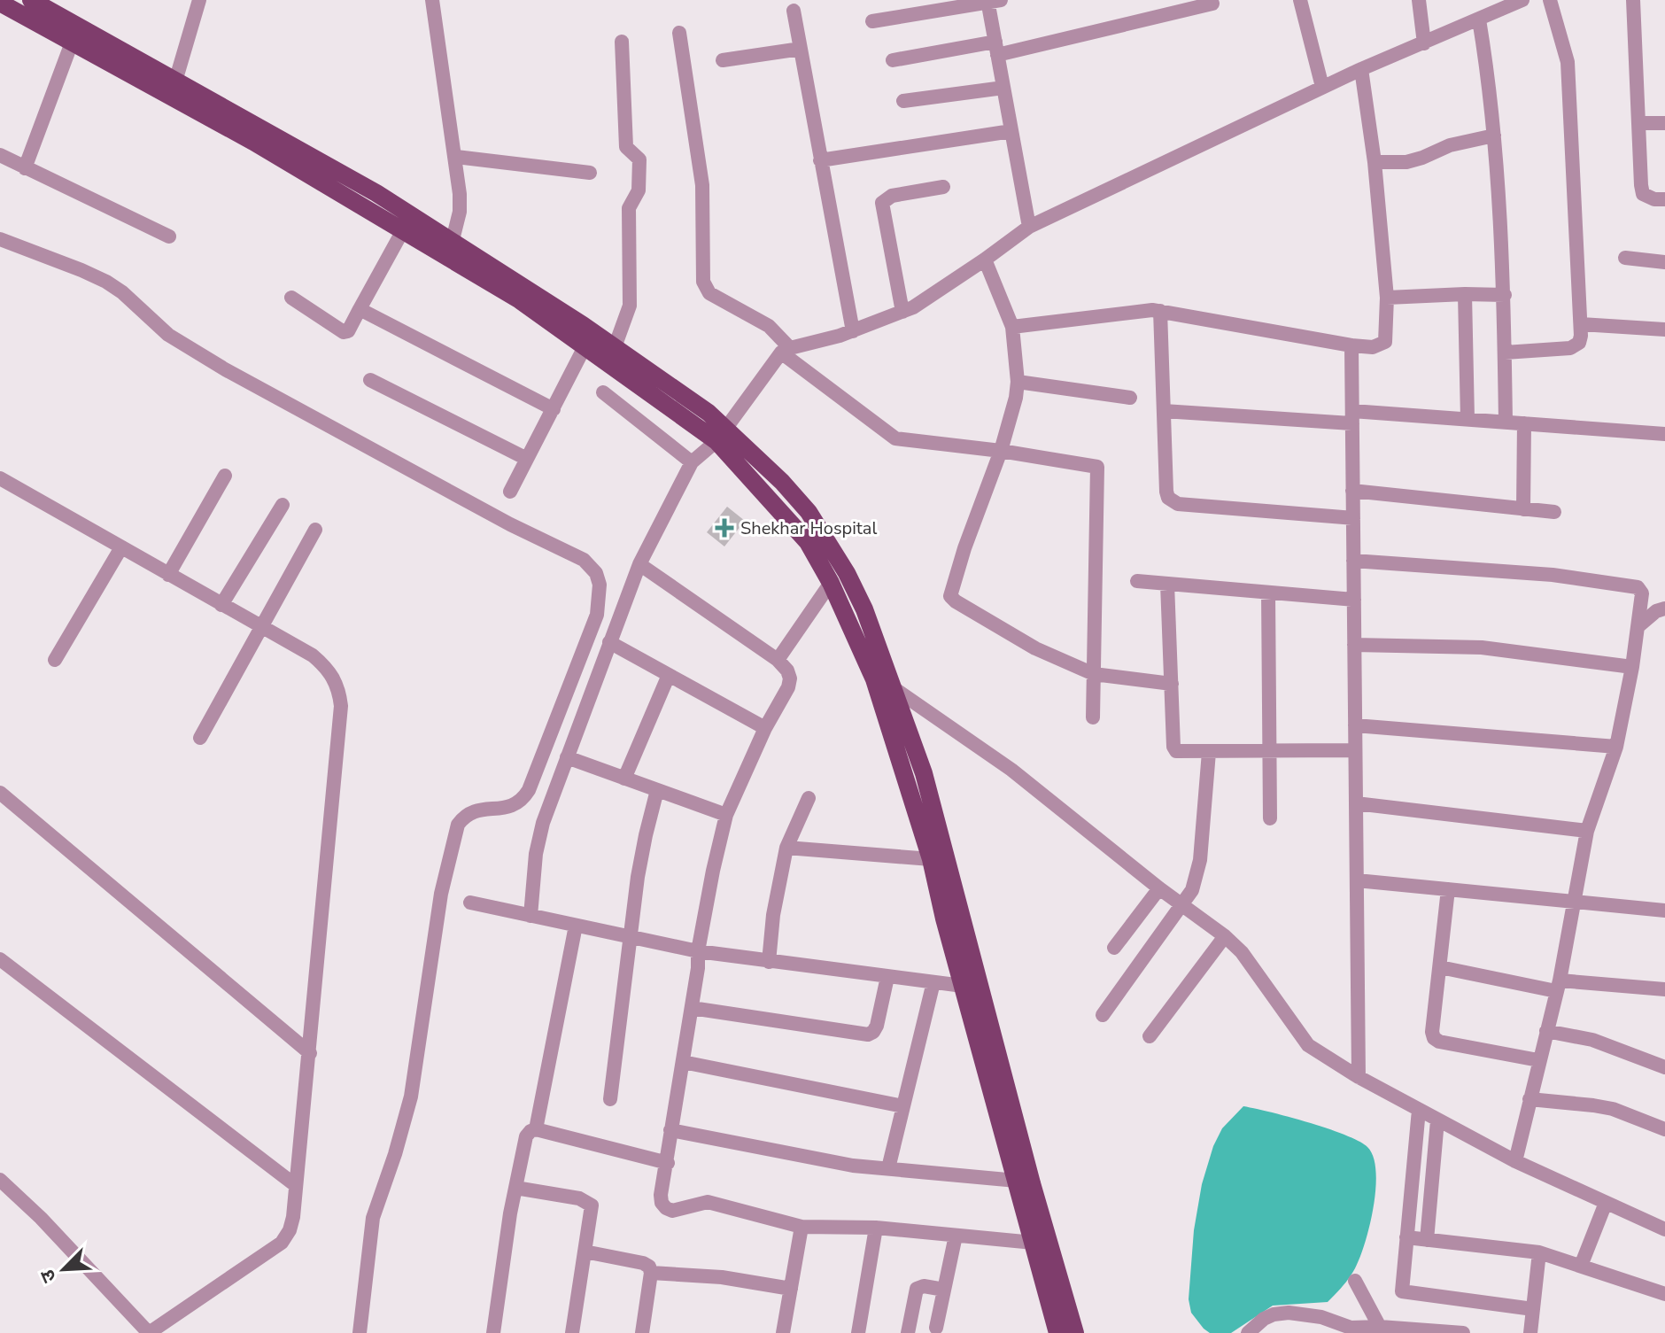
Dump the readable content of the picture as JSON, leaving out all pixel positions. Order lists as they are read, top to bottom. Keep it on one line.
{"places":{"health":["Shekhar Hospital"]},"north":"bottom left"}
